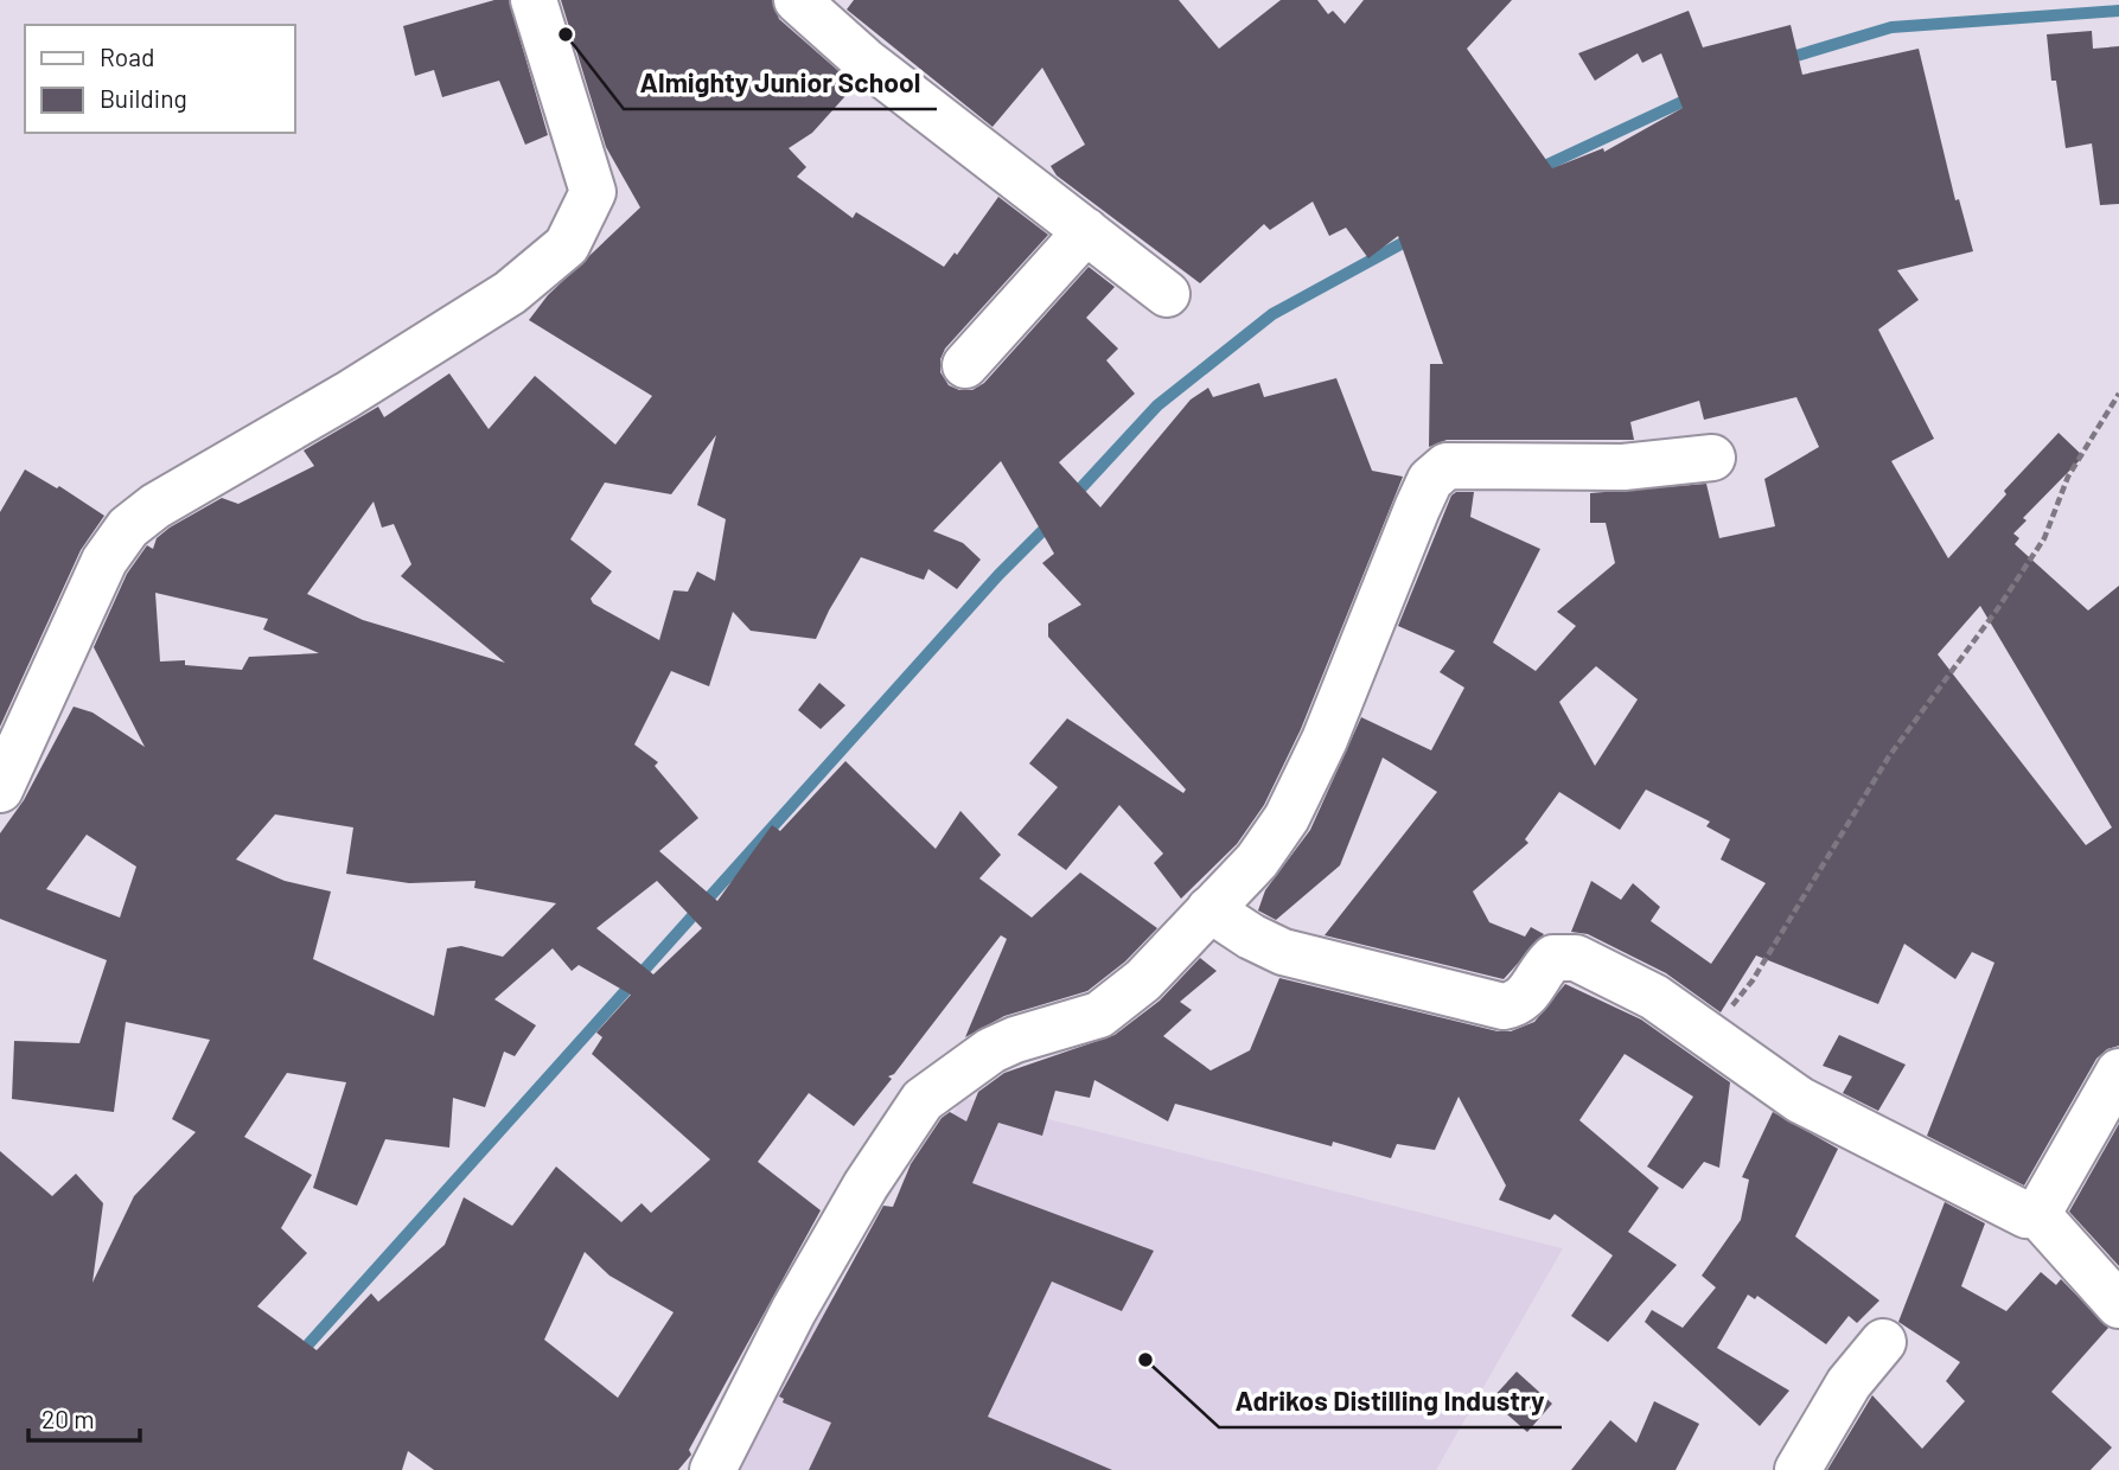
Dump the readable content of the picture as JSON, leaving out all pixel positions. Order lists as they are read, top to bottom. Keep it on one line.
{"places":["Almighty Junior School","Adrikos Distilling Industry"],"legend":["Road","Building"],"scale_bar":"20 m"}
